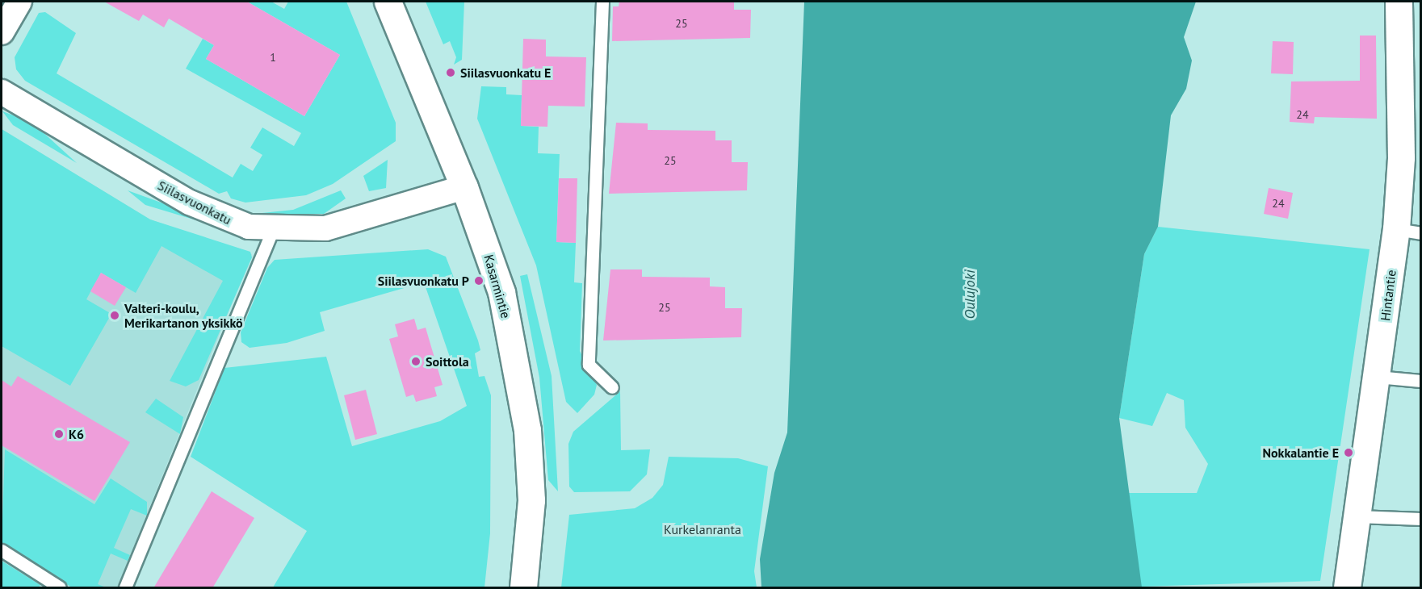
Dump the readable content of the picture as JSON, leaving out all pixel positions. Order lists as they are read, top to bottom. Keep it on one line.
{"streets":{"street":["Siilasvuonkatu","Kasarmintie","Hintantie"]},"crossings":[["Siilasvuonkatu","Kasarmintie"]],"water":["Oulujoki"],"parks":["Kurkelanranta"],"places":["Siilasvuonkatu E","Siilasvuonkatu P","Valteri-koulu, Merikartanon yksikkö","Soittola","K6","Nokkalantie E"],"house_numbers":["25","1","24","25","24","25"]}
